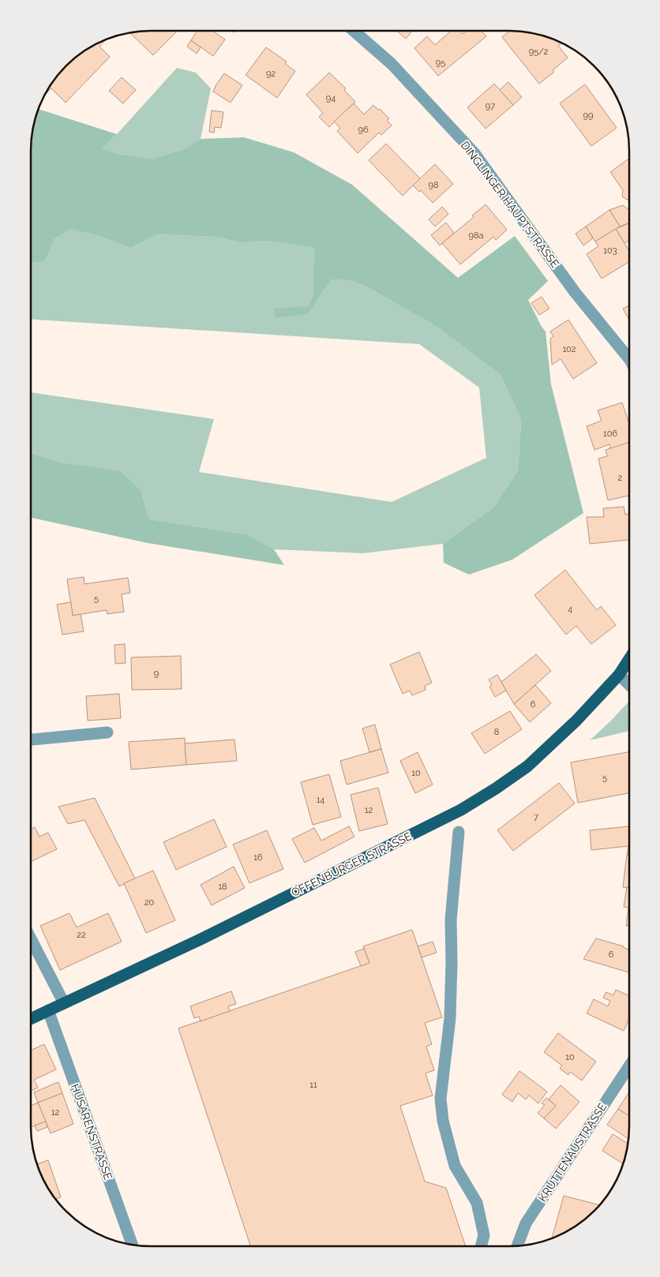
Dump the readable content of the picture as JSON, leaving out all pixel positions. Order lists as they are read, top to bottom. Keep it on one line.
{"streets":{"main road":["OFFENBURGER STRASSE"],"street":["DINGLINGER HAUPTSTRASSE","HUSARENSTRASSE","KRUTTENAUSTRASSE"]},"crossings":[["OFFENBURGER STRASSE","HUSARENSTRASSE"]],"house_numbers":["95/2","95","92","94","97","99","96","98","98a","103","102","106","2","5","4","9","6","8","10","5","14","12","7","16","18","20","22","6","10","11","12"]}
